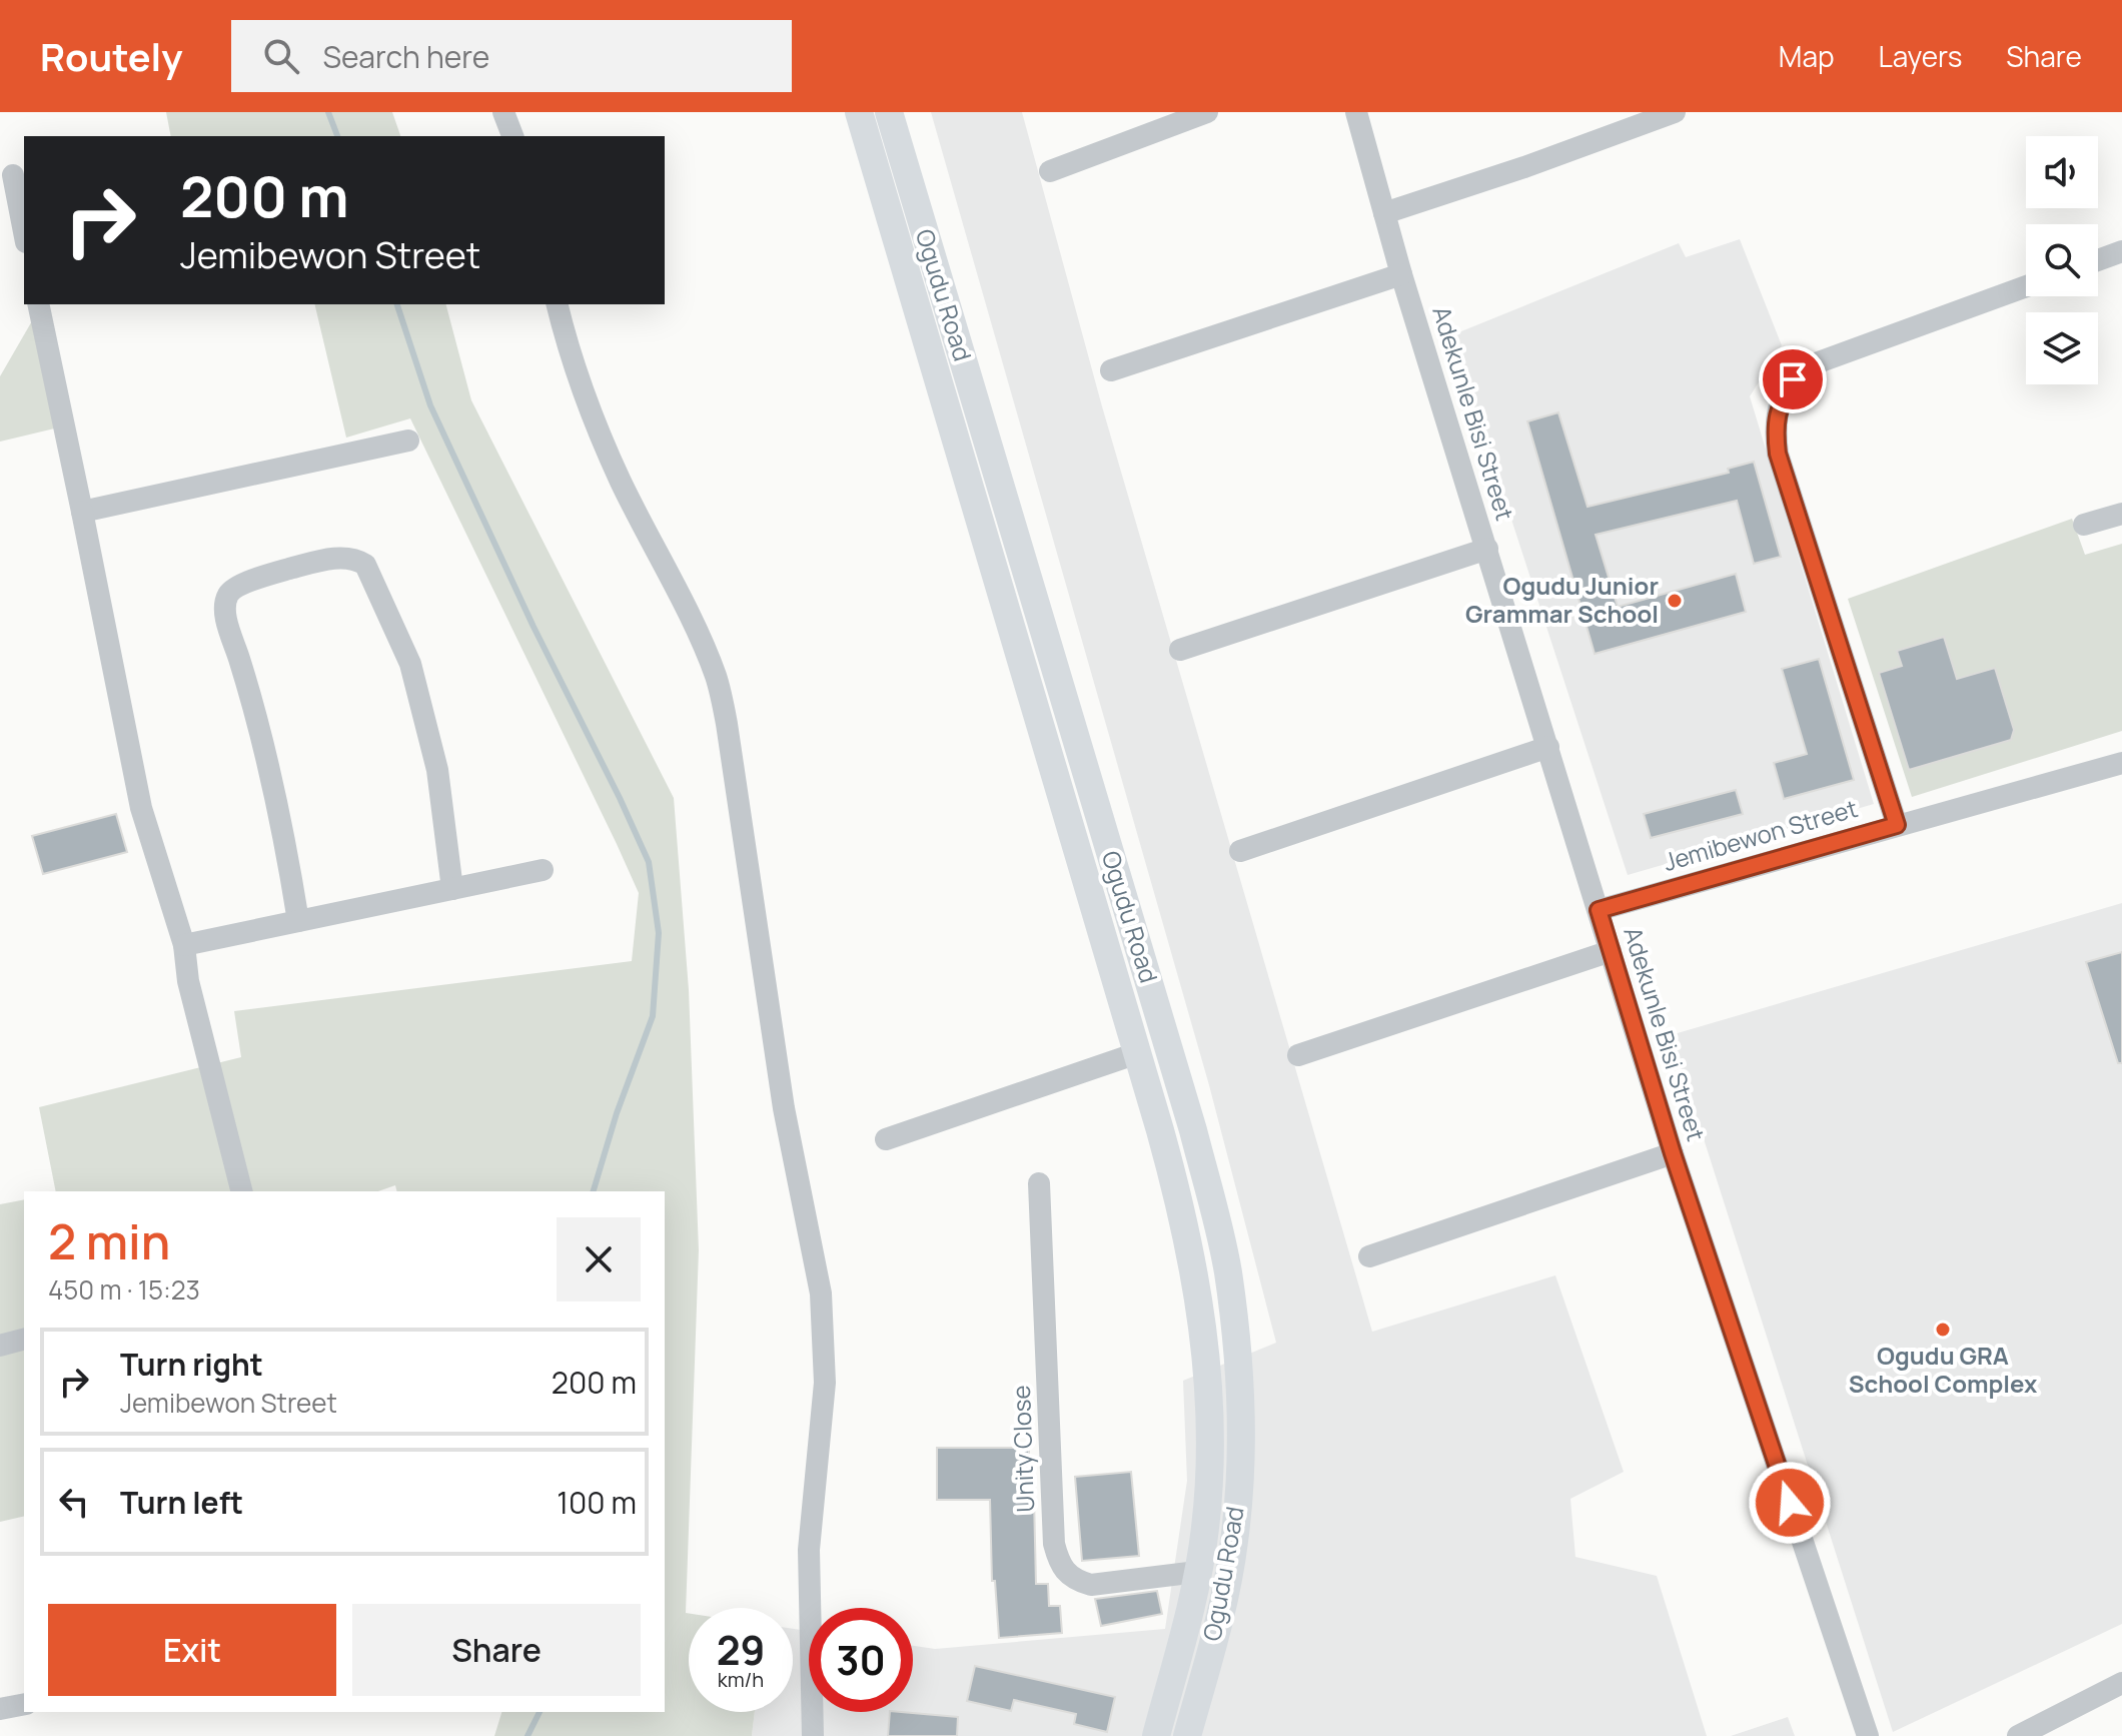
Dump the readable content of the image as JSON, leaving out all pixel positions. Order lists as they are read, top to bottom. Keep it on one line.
{"streets":{"main road":["Ogudu Road"],"street":["Adekunle Bisi Street","Jemibewon Street","Unity Close"]},"crossings":[["Ogudu Road","Unity Close"],["Adekunle Bisi Street","Jemibewon Street"]],"places":["Ogudu Junior Grammar School","Ogudu GRA School Complex"],"page":{"header":"Routely","search":"Search here","nav":["Map","Layers","Share"],"turn":["200 m","Jemibewon Street"],"heading":["2 min","450 m · 15:23"],"list":[{"name":"Turn right","note":"Jemibewon Street","value":"200 m"},{"name":"Turn left","value":"100 m"}],"buttons":["Exit","Share"],"speed":"29 km/h","limit":"30"}}
